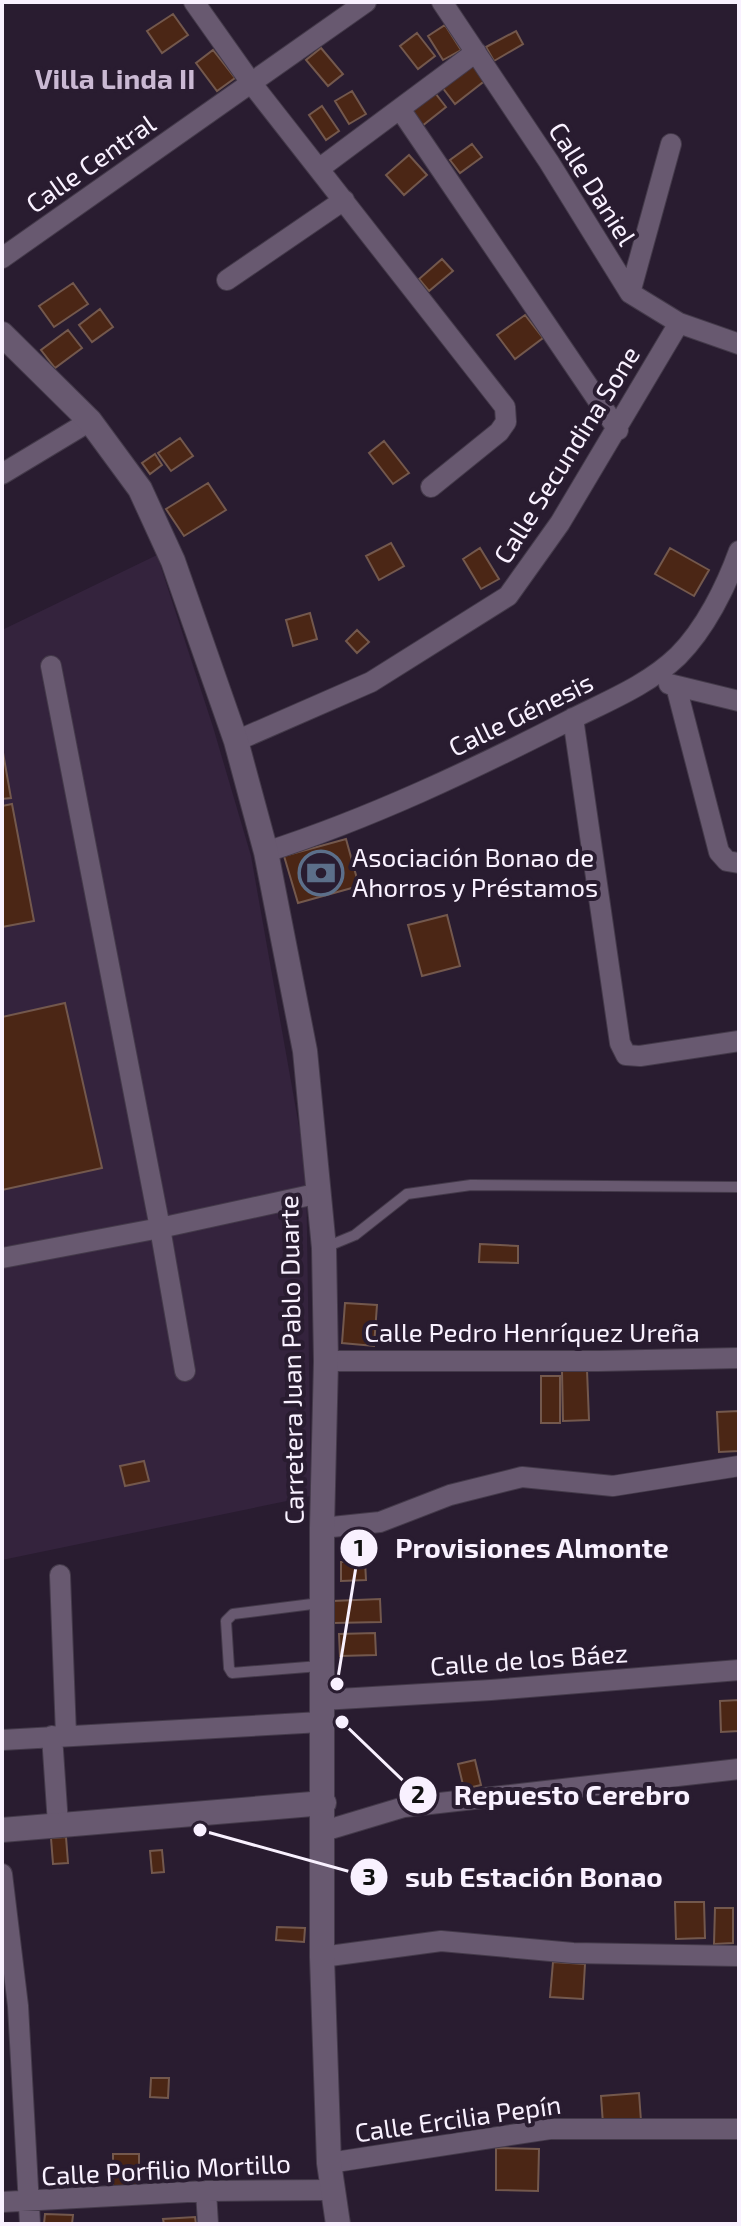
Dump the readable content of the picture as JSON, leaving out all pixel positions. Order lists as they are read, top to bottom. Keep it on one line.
{"streets":{"main road":["Carretera Juan Pablo Duarte"],"street":["Calle Central","Calle Daniel","Calle Secundina Sone","Calle Génesis","Calle Pedro Henríquez Ureña","Calle de los Báez","Calle Ercilia Pepín","Calle Porfilio Mortillo"]},"crossings":[["Calle Daniel","Calle Secundina Sone"],["Calle Secundina Sone","Carretera Juan Pablo Duarte"],["Calle Génesis","Carretera Juan Pablo Duarte"],["Calle Pedro Henríquez Ureña","Carretera Juan Pablo Duarte"],["Carretera Juan Pablo Duarte","Calle de los Báez"],["Carretera Juan Pablo Duarte","Calle Ercilia Pepín"],["Carretera Juan Pablo Duarte","Calle Porfilio Mortillo"]],"districts":["Villa Linda II"],"places":{"bank":["Asociación Bonao de Ahorros y Préstamos"],"other":["Provisiones Almonte","Repuesto Cerebro","sub Estación Bonao"]}}
